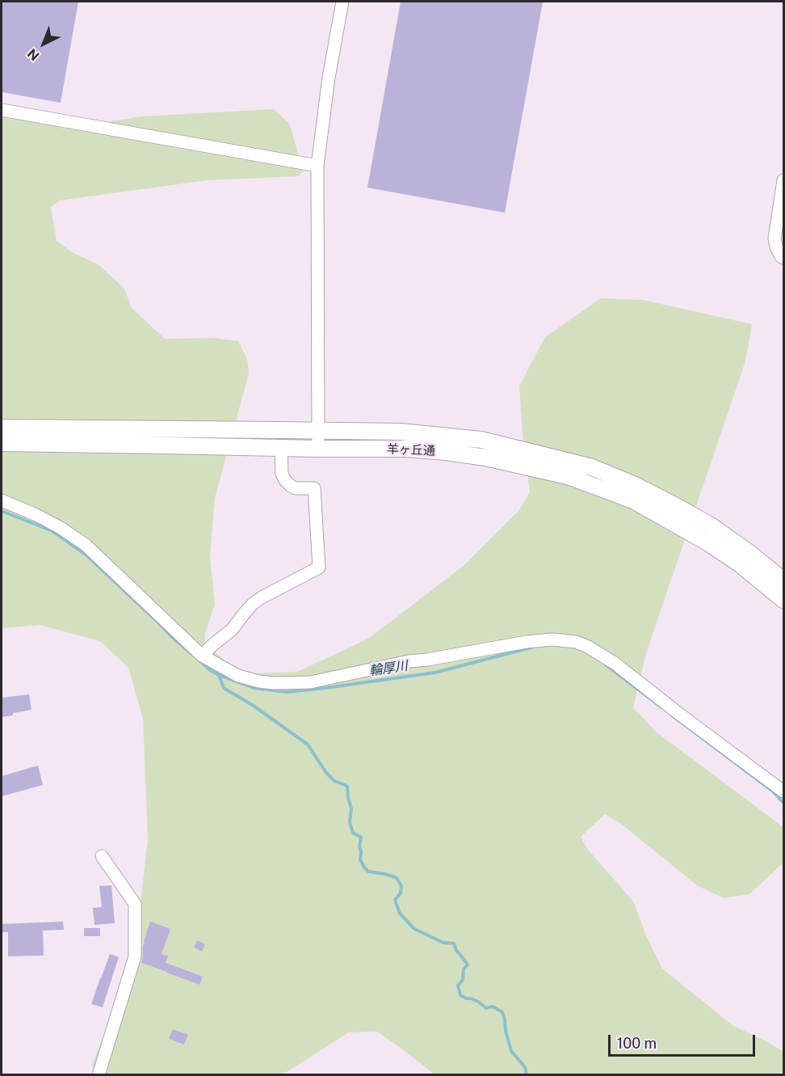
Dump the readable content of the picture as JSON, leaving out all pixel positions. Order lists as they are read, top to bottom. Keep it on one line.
{"streets":{"main road":["羊ヶ丘通"]},"water":["輪厚川"],"scale_bar":"100 m","north":"bottom left"}
